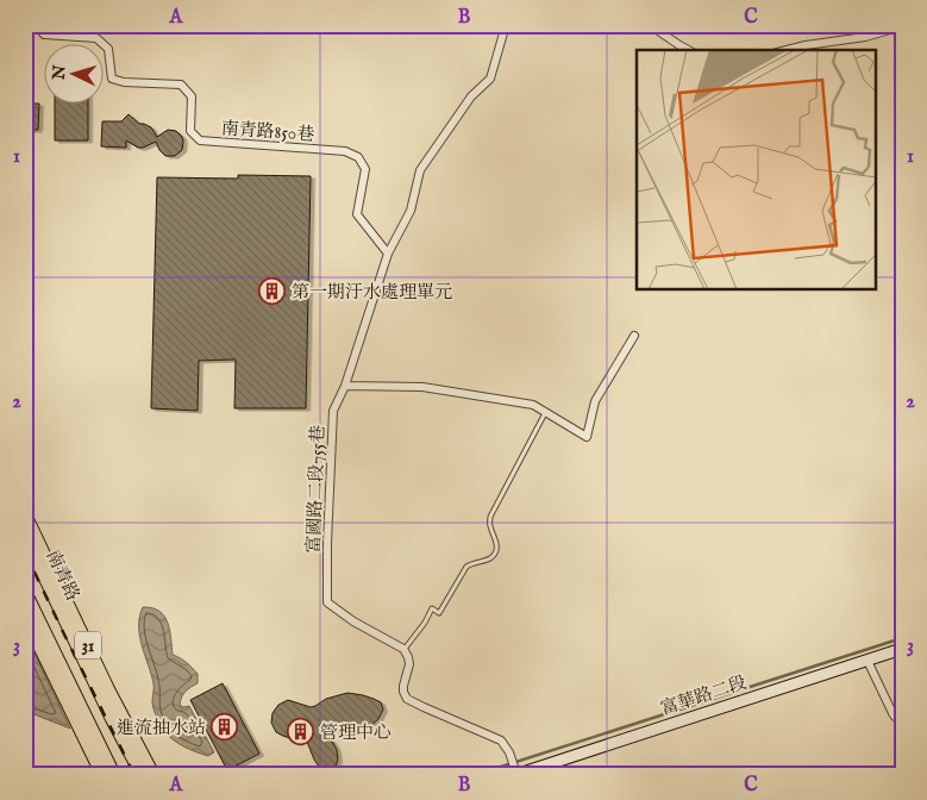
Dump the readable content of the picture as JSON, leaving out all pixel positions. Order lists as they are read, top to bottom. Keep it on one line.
{"streets":{"main road":["南青路","31"],"street":["南青路850巷","富國路二段755巷","富華路二段"]},"crossings":[["南青路850巷","富國路二段755巷"],["南青路","31"]],"places":{"building":["第一期汙水處理單元","進流抽水站","管理中心"]},"north":"left","grid":{"columns":["A","B","C"],"rows":["1","2","3"]}}
